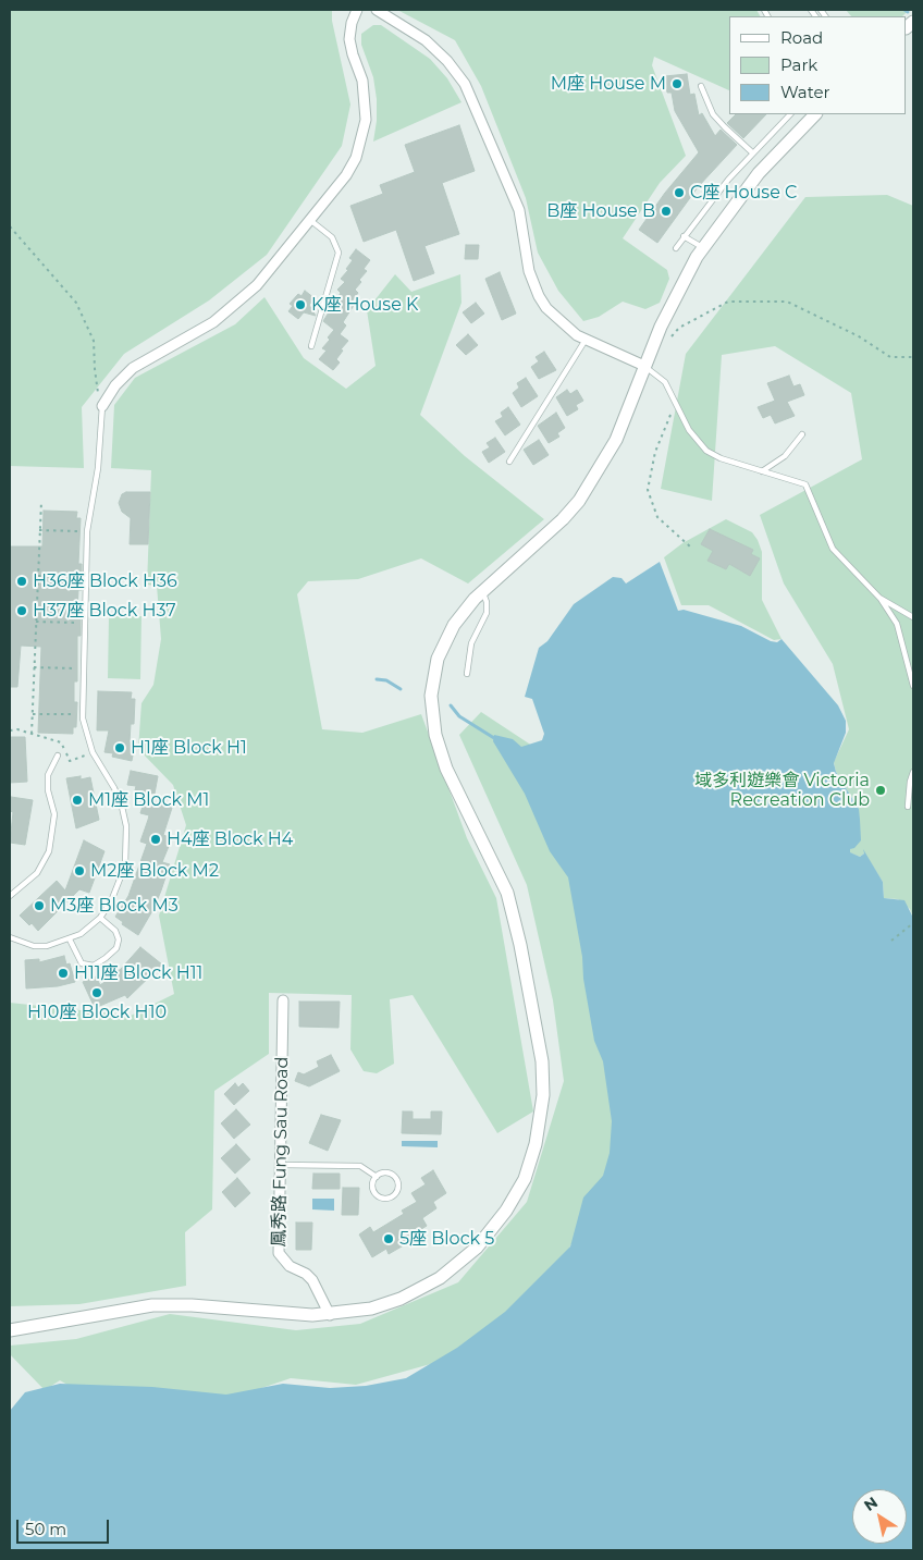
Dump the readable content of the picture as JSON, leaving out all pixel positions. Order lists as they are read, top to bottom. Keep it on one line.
{"streets":{"street":["鳳秀路 Fung Sau Road"]},"places":["M座 House M","C座 House C","B座 House B","K座 House K","H36座 Block H36","H37座 Block H37","H1座 Block H1","域多利遊樂會 Victoria Recreation Club","M1座 Block M1","H4座 Block H4","M2座 Block M2","M3座 Block M3","H11座 Block H11","H10座 Block H10","5座 Block 5"],"legend":["Road","Park","Water"],"scale_bar":"50 m","north":"top left"}
